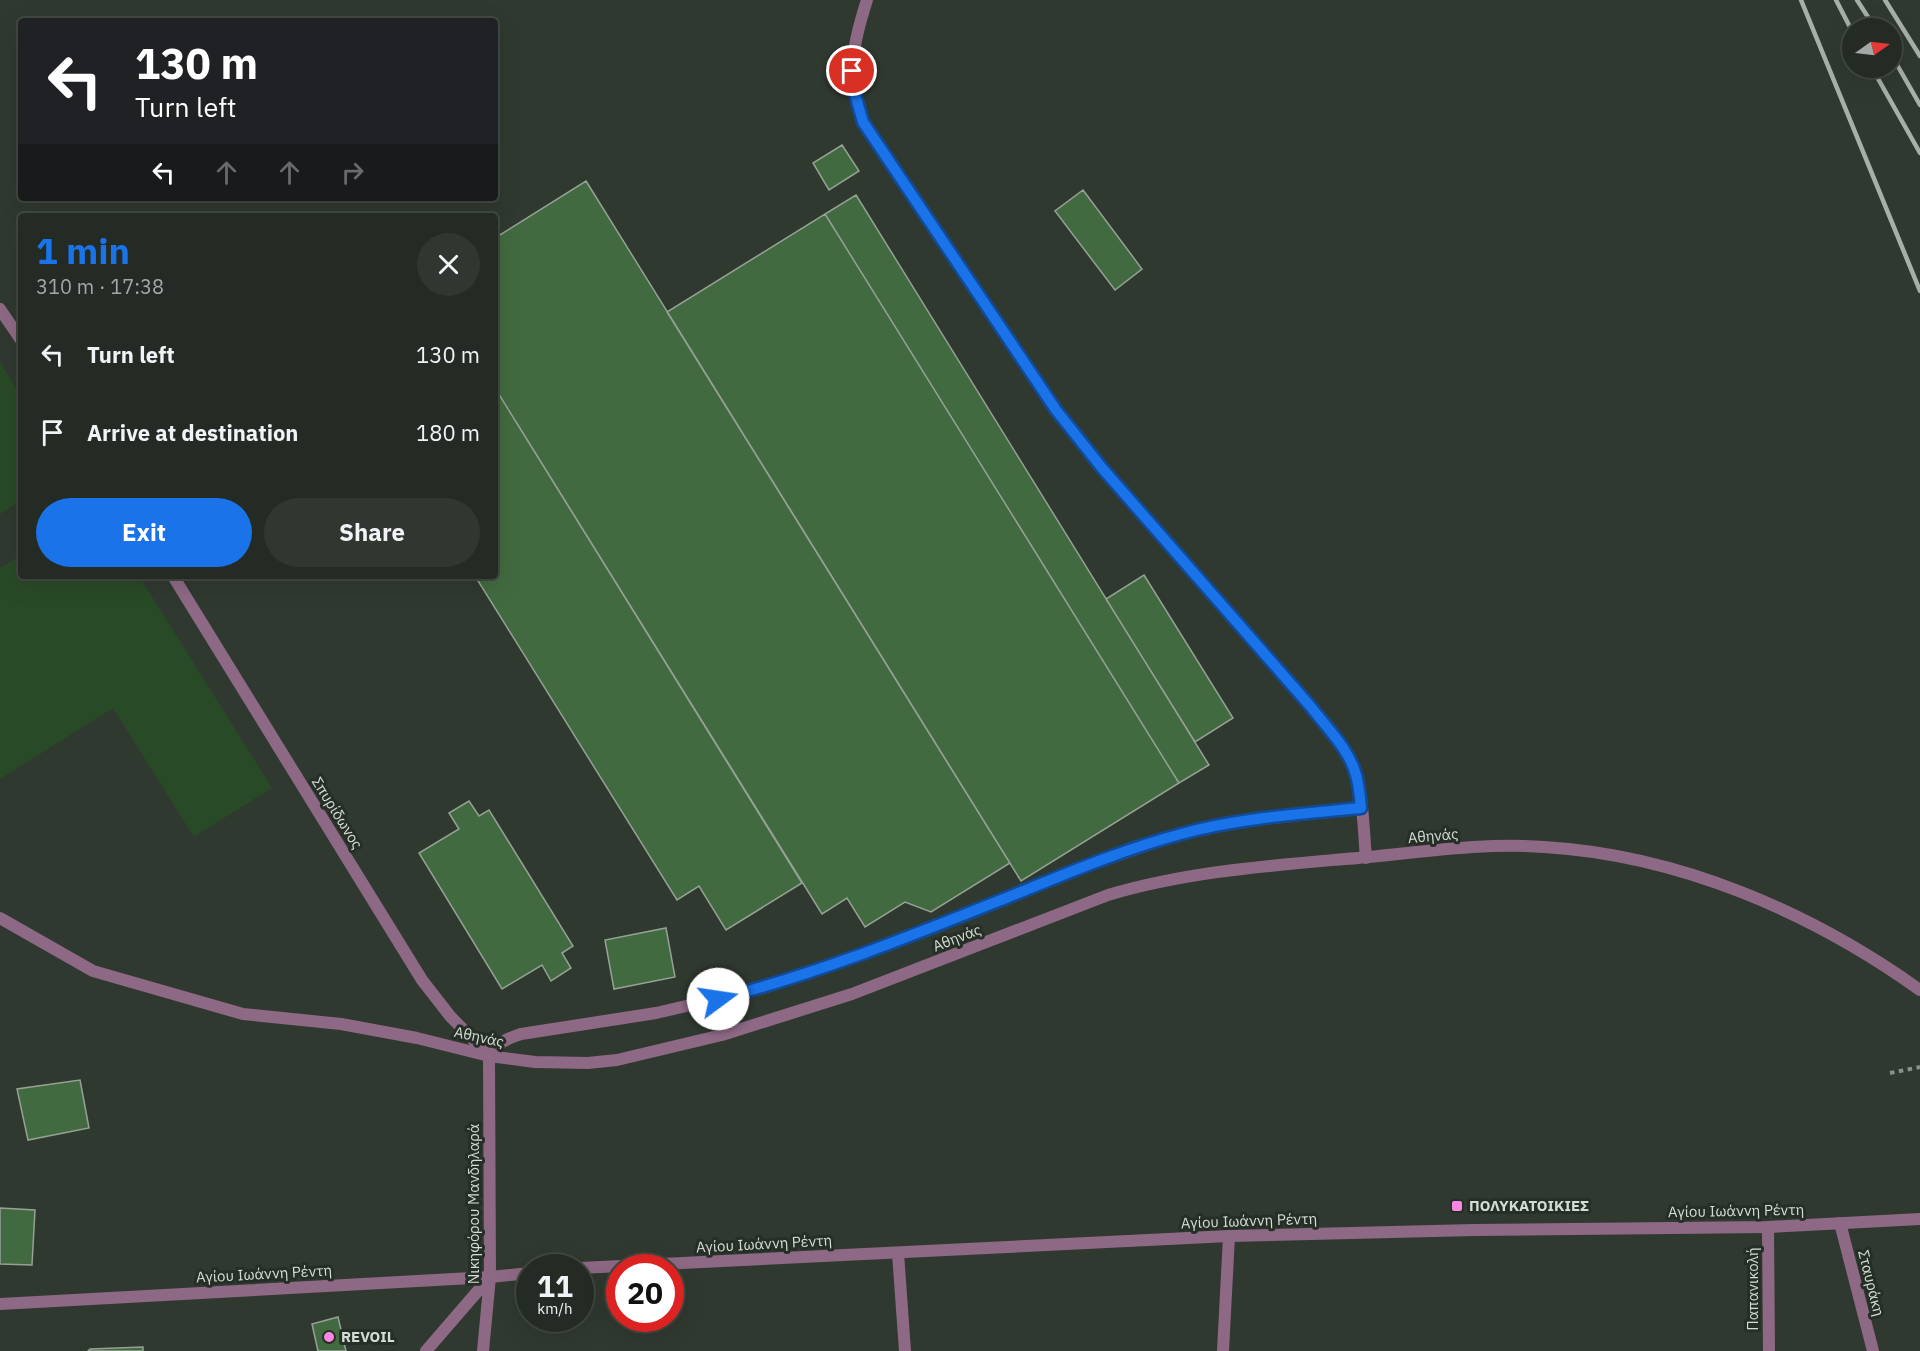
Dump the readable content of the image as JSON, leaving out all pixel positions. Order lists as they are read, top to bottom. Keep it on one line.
{"streets":{"street":["Σπυρίδωνος","Αθηνάς","Νικηφόρου Μανδηλαρά","Αγίου Ιωάννη Ρέντη","Σταυράκη","Παπανικολή"]},"crossings":[["Σπυρίδωνος","Αθηνάς"],["Σπυρίδωνος","Νικηφόρου Μανδηλαρά"],["Αθηνάς","Νικηφόρου Μανδηλαρά"],["Νικηφόρου Μανδηλαρά","Αγίου Ιωάννη Ρέντη"],["Αγίου Ιωάννη Ρέντη","Σταυράκη"],["Αγίου Ιωάννη Ρέντη","Παπανικολή"]],"places":{"transit":["ΠΟΛΥΚΑΤΟΙΚΙΕΣ"],"other":["REVOIL"]},"north":"right","page":{"turn":["130 m","Turn left"],"heading":["1 min","310 m · 17:38"],"list":[{"name":"Turn left","value":"130 m"},{"name":"Arrive at destination","value":"180 m"}],"buttons":["Exit","Share"],"speed":"11 km/h","limit":"20"}}
